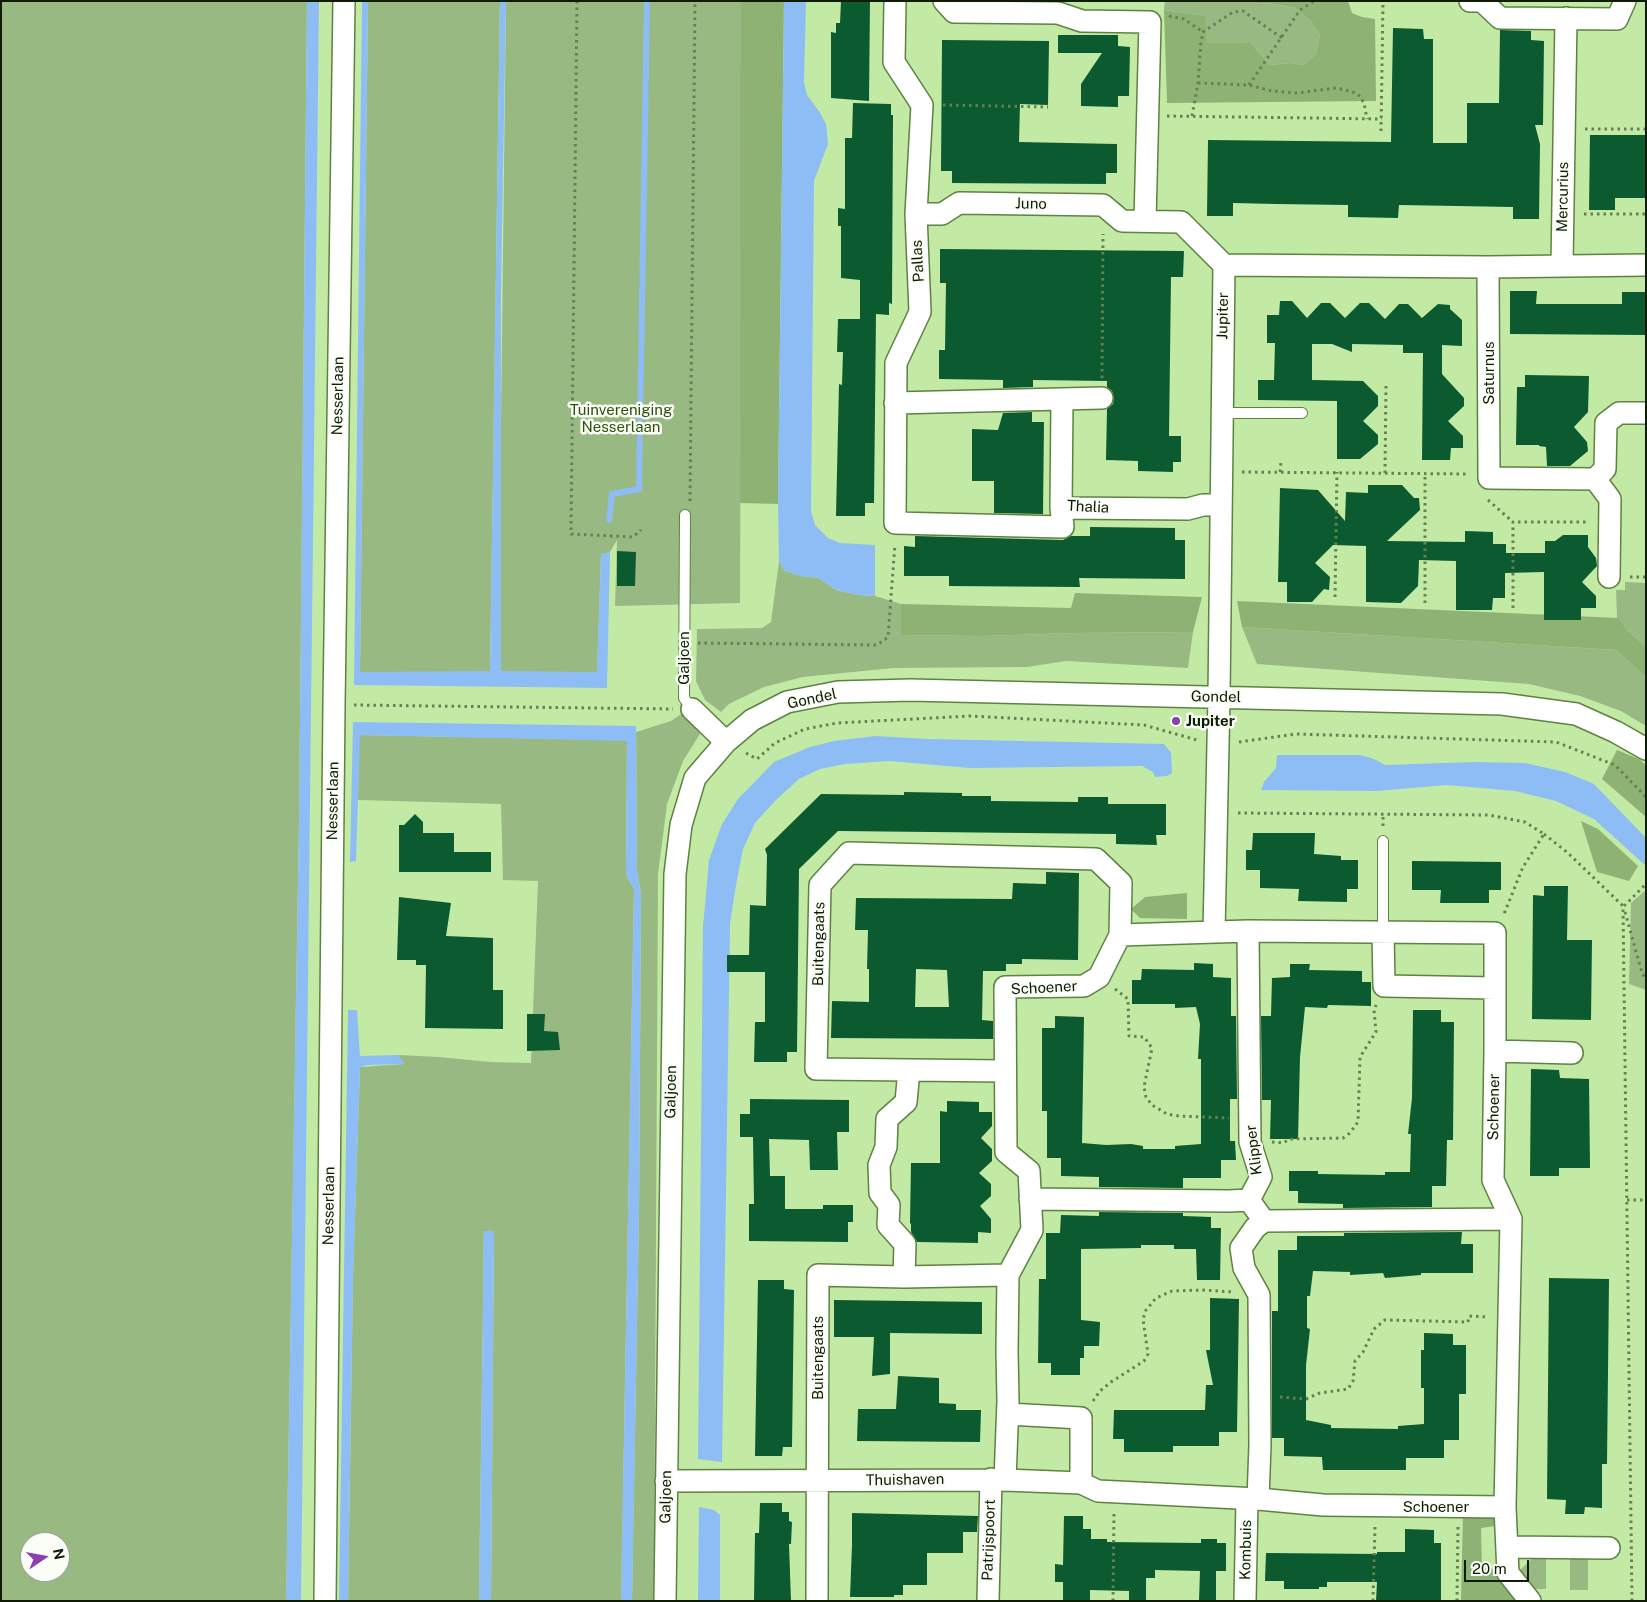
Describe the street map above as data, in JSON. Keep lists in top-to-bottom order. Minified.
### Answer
{"streets":{"street":["Mercurius","Juno","Pallas","Jupiter","Saturnus","Nesserlaan","Thalia","Galjoen","Gondel","Buitengaats","Schoener","Klipper","Thuishaven","Patrijspoort","Kombuis"]},"crossings":[["Juno","Pallas"],["Jupiter","Thalia"],["Jupiter","Gondel"],["Galjoen","Gondel"],["Galjoen","Thuishaven"],["Buitengaats","Schoener"],["Buitengaats","Thuishaven"],["Schoener","Thuishaven"],["Schoener","Patrijspoort"],["Schoener","Kombuis"],["Thuishaven","Patrijspoort"]],"parks":["Tuinvereniging Nesserlaan"],"places":["Jupiter"],"scale_bar":"20 m","north":"right"}
